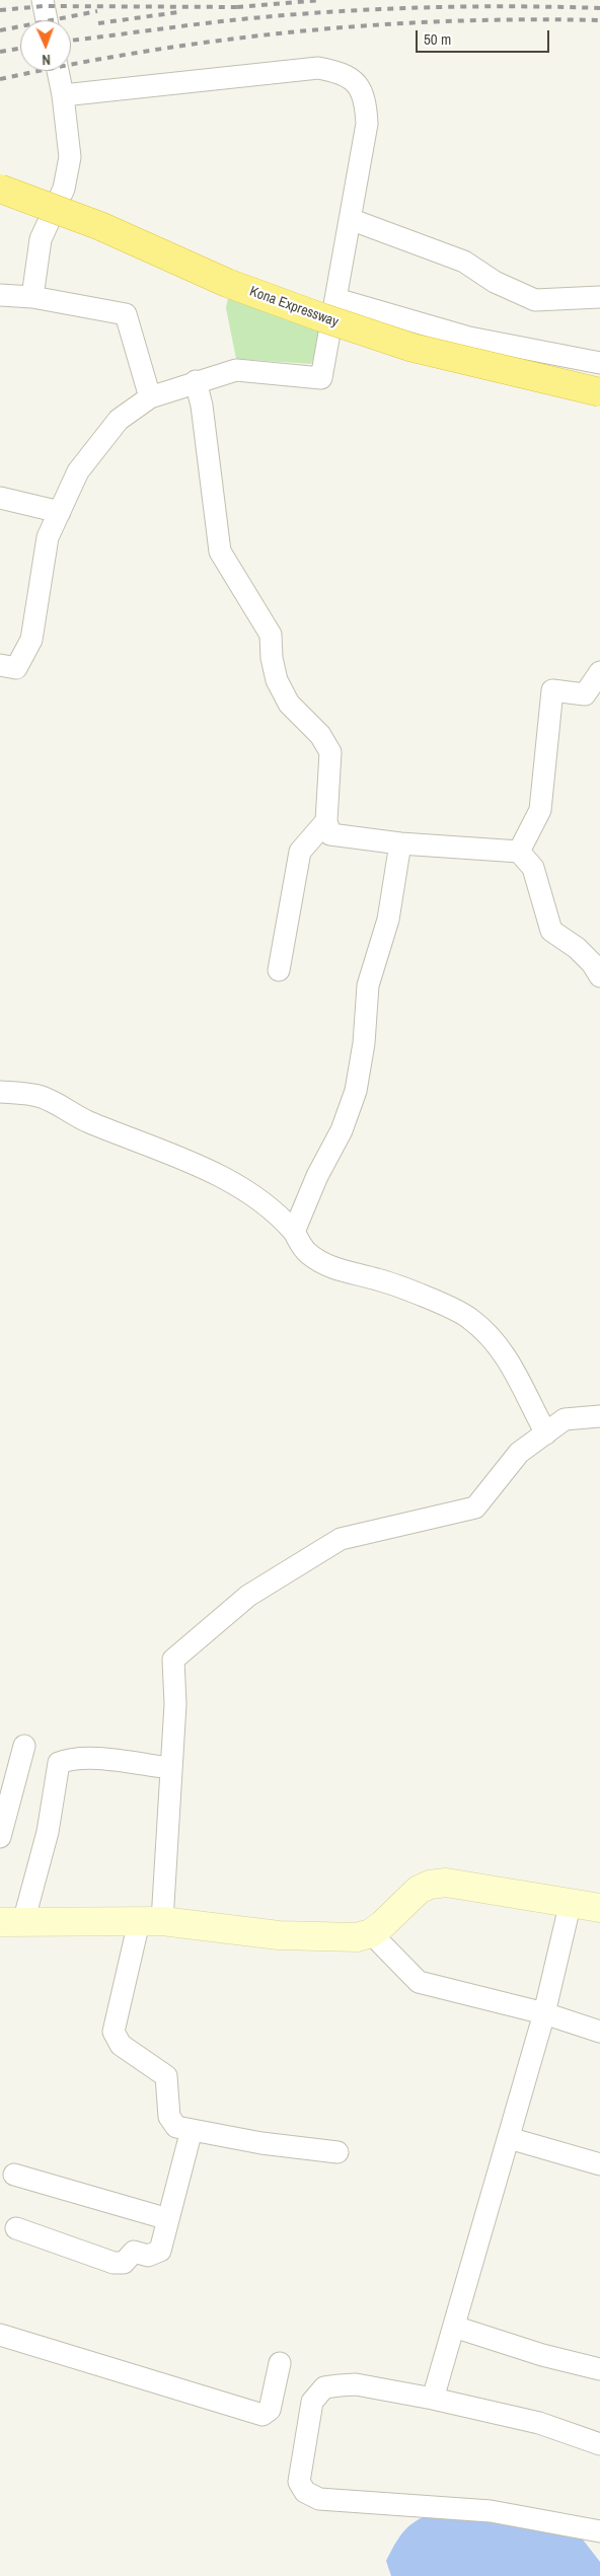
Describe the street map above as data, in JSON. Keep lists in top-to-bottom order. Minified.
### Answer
{"streets":{"highway":["Kona Expressway"]},"scale_bar":"50 m","north":"bottom"}
